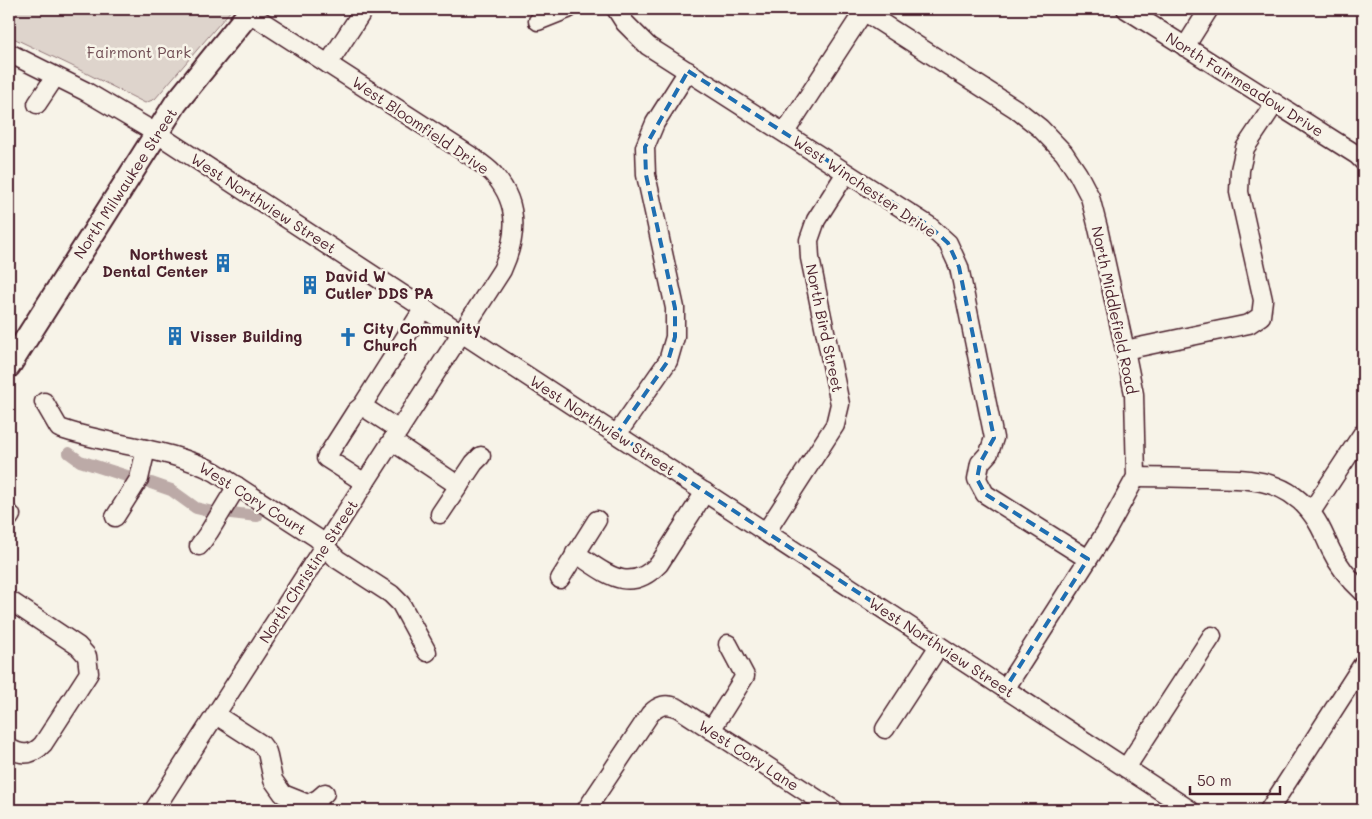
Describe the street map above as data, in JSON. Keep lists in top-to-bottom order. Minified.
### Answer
{"streets":{"main road":["North Milwaukee Street"],"street":["North Fairmeadow Drive","West Bloomfield Drive","West Winchester Drive","West Northview Street","North Middlefield Road","North Bird Street","West Cory Court","North Christine Street","West Cory Lane"]},"crossings":[["West Bloomfield Drive","North Milwaukee Street"],["West Bloomfield Drive","West Northview Street"],["West Bloomfield Drive","North Christine Street"],["North Milwaukee Street","West Northview Street"],["West Winchester Drive","North Middlefield Road"],["West Winchester Drive","North Bird Street"],["West Northview Street","North Middlefield Road"],["West Northview Street","North Bird Street"],["West Northview Street","North Christine Street"],["West Cory Court","North Christine Street"]],"parks":["Fairmont Park"],"places":{"building":["Northwest Dental Center","David W Cutler DDS PA","Visser Building"],"church":["City Community Church"]},"scale_bar":"50 m"}
